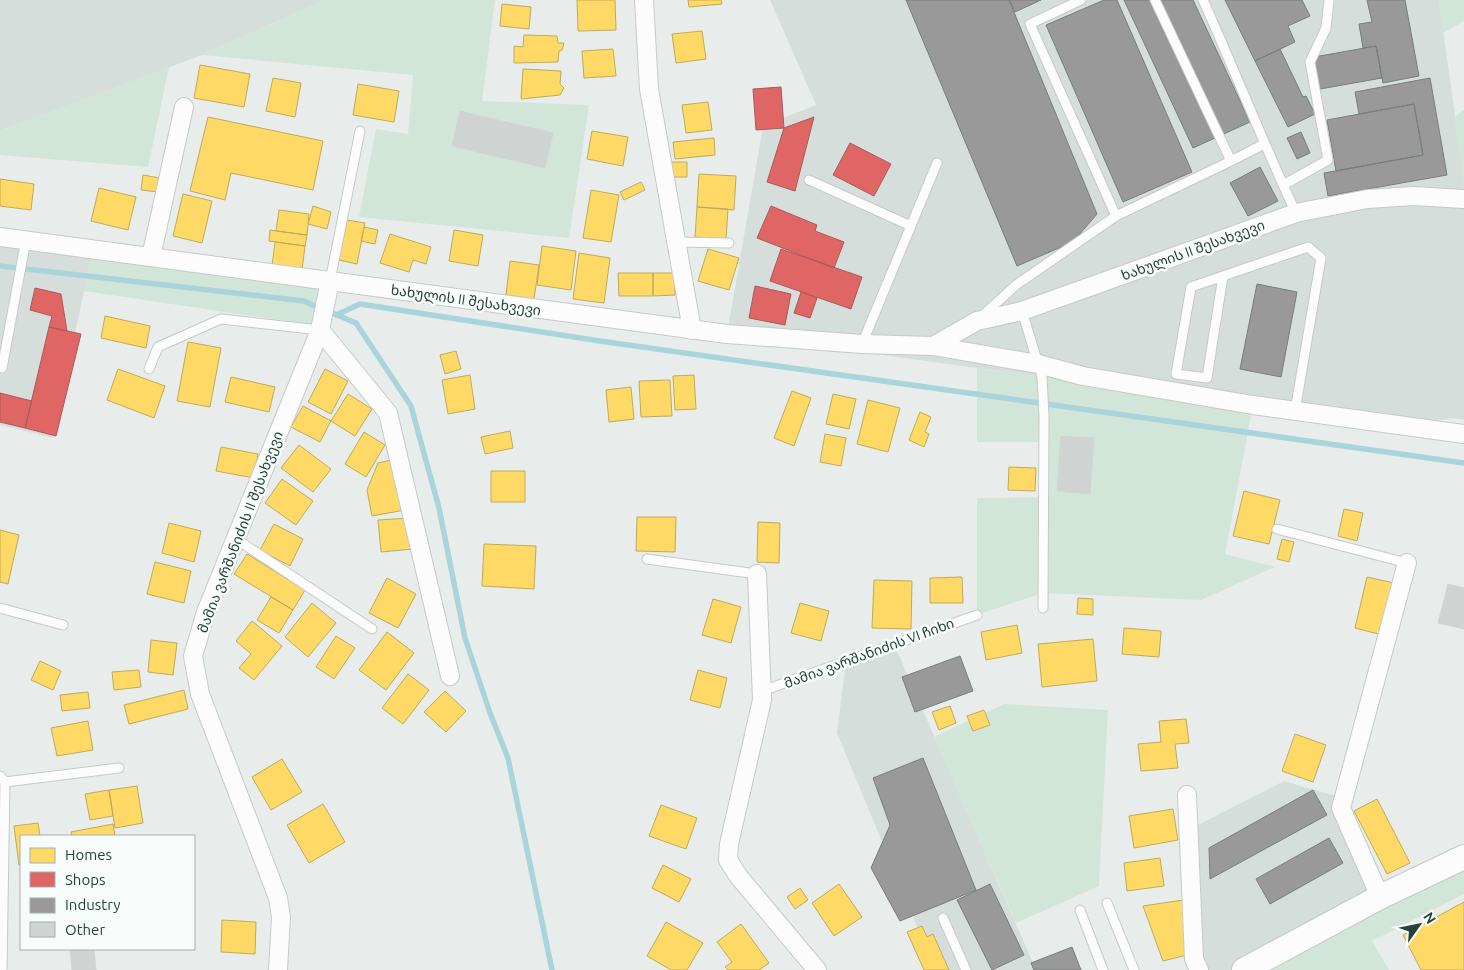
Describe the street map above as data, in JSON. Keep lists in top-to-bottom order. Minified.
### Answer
{"streets":{"street":["ხახულის II შესახვევი","მამია ვარშანიძის II შესახვევი","მამია ვარშანიძის VI ჩიხი"]},"crossings":[["ხახულის II შესახვევი","მამია ვარშანიძის II შესახვევი"]],"legend":["Homes","Shops","Industry","Other"],"north":"top right"}
